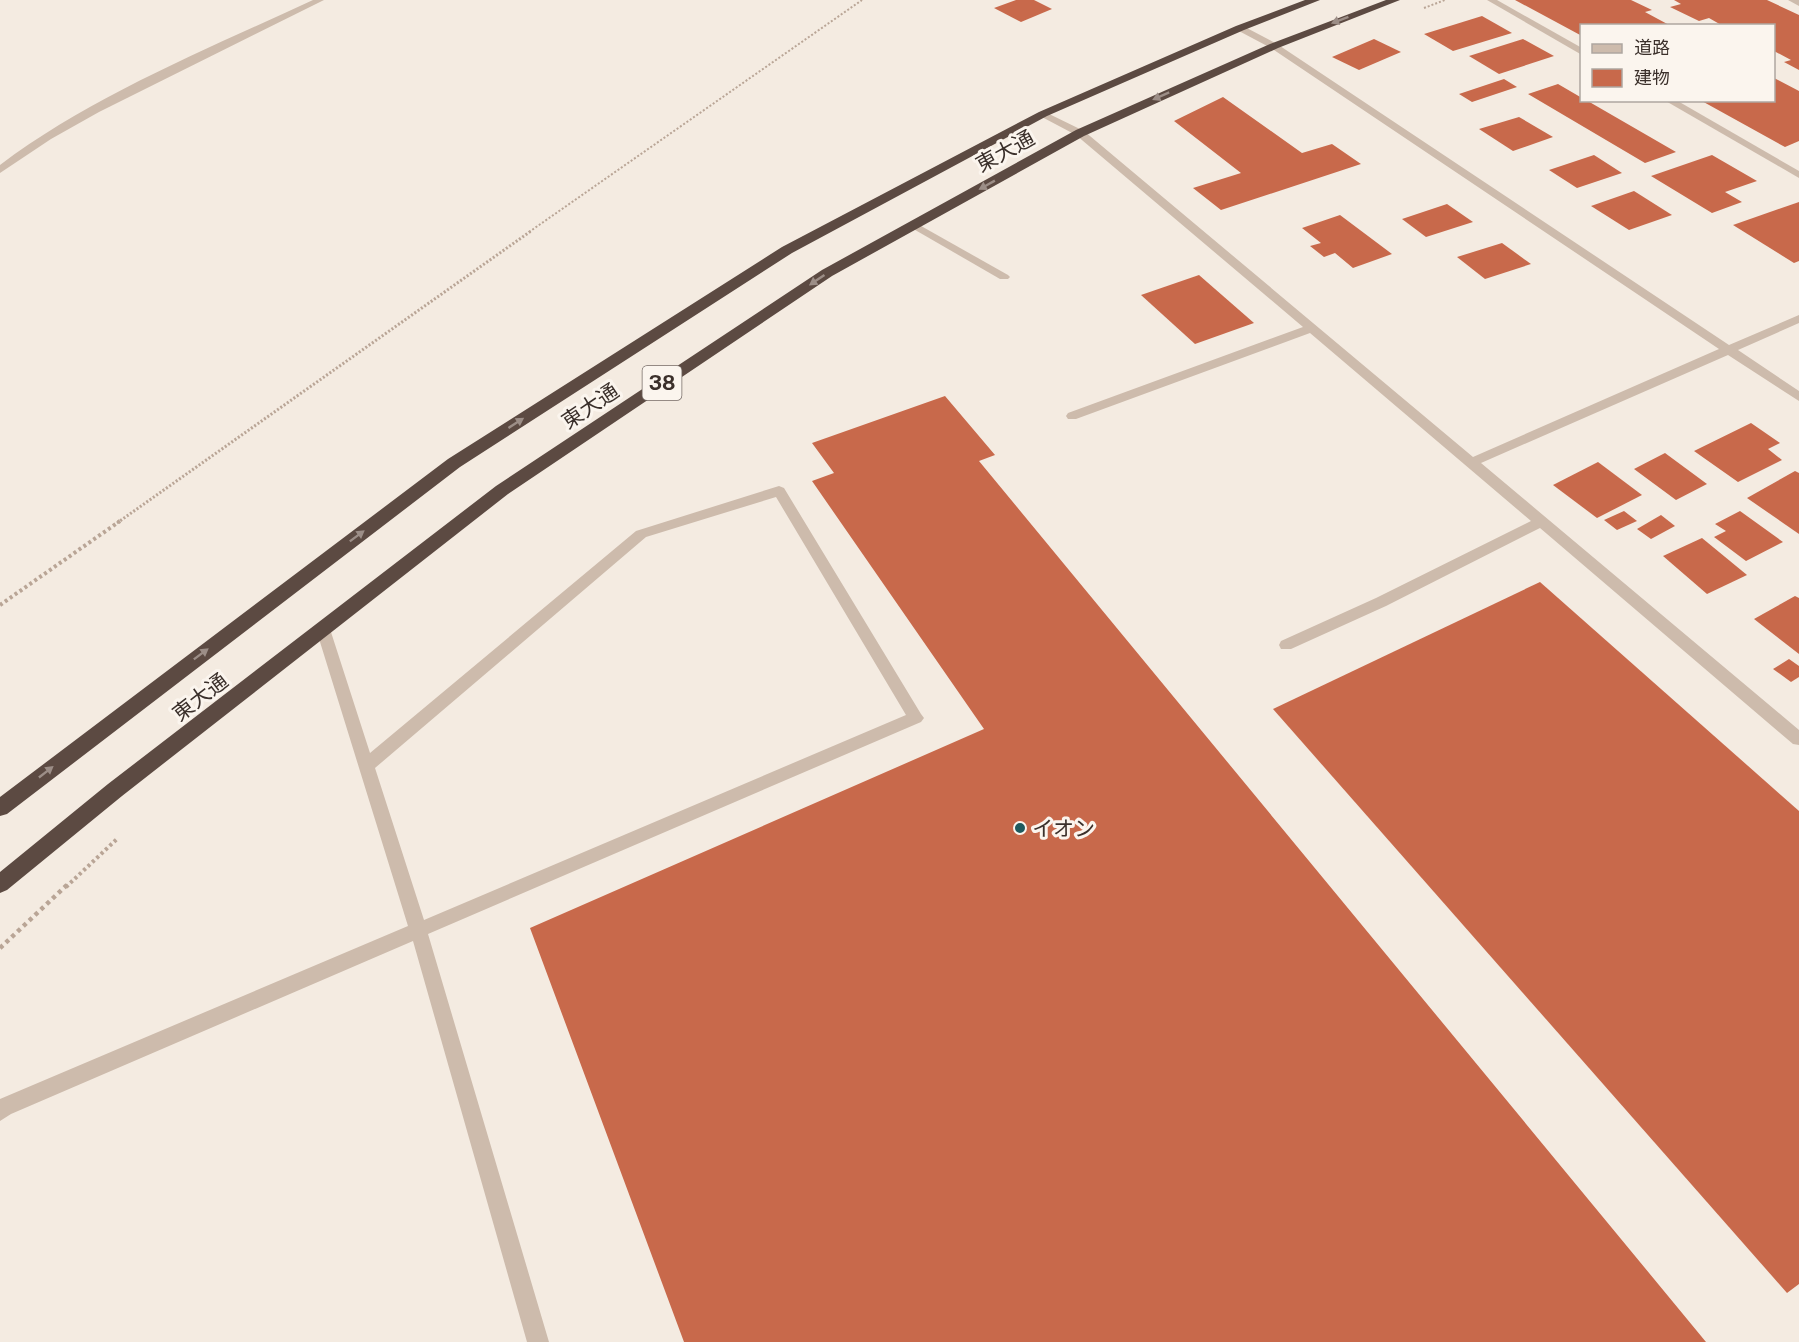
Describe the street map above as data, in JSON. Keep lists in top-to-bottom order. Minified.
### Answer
{"streets":{"highway":["東大通","38"]},"places":["イオン"],"legend":["道路","建物"]}
